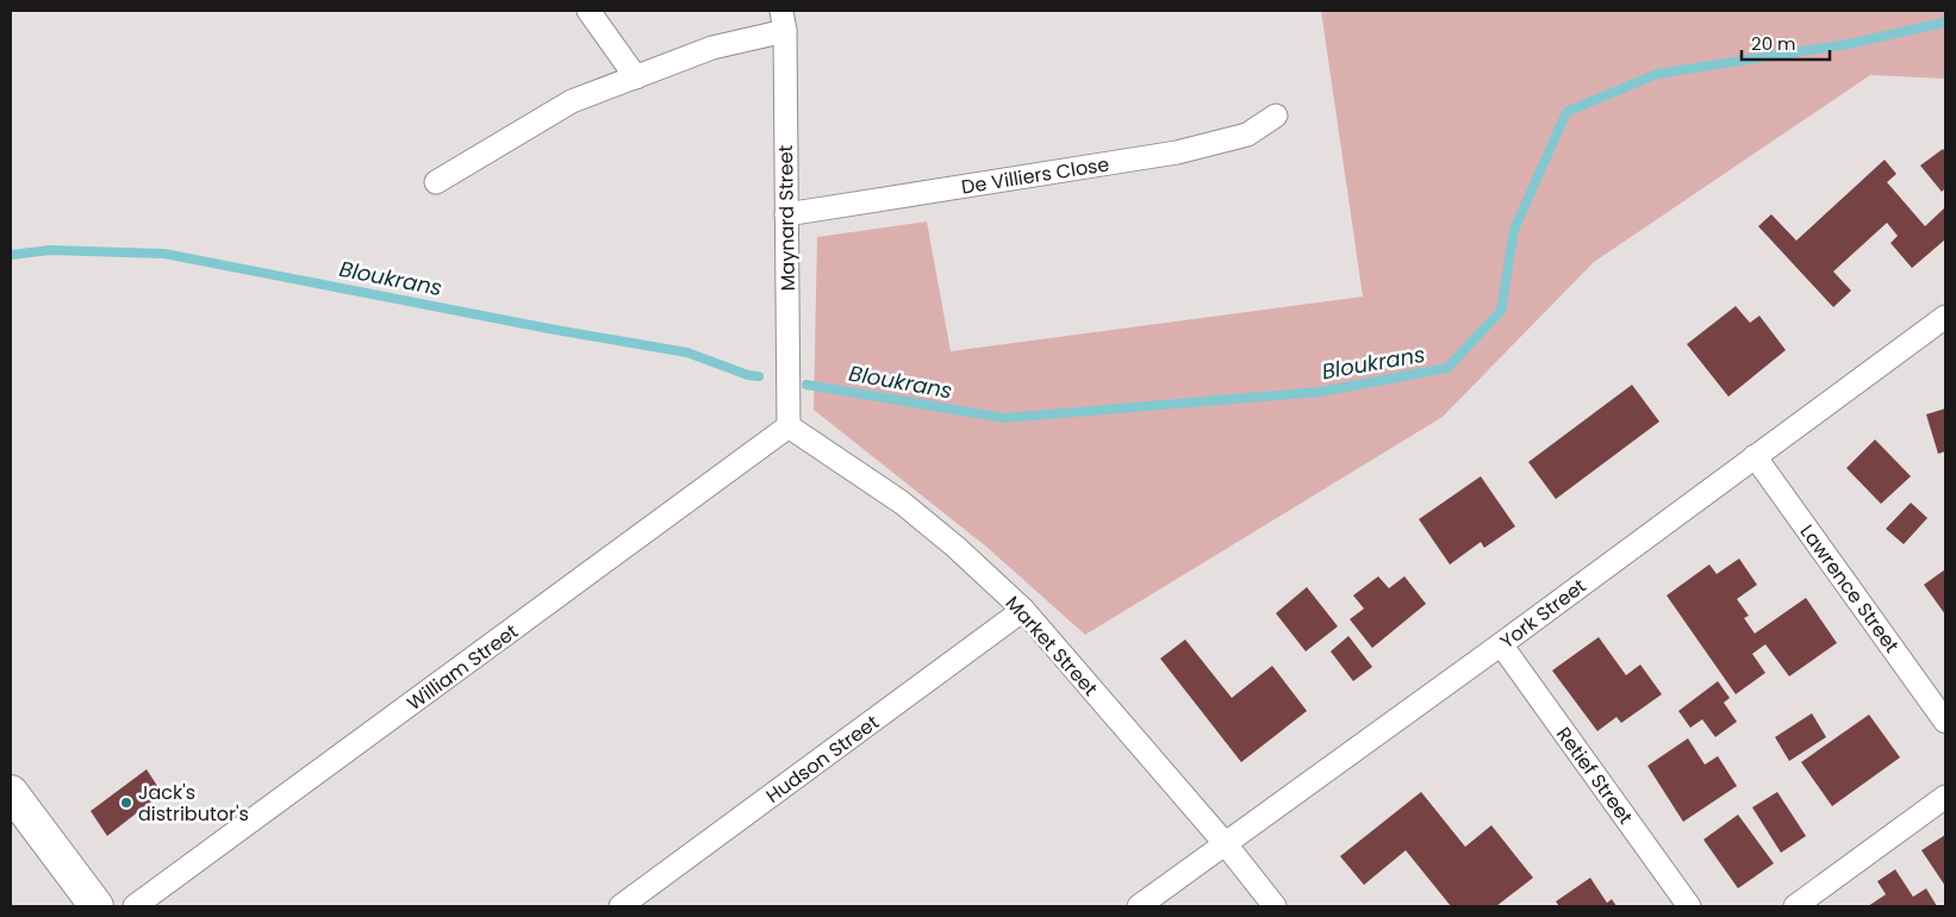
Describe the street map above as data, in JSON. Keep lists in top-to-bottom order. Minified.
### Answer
{"streets":{"street":["De Villiers Close","Maynard Street","Lawrence Street","York Street","Market Street","William Street","Hudson Street","Retief Street"]},"crossings":[["De Villiers Close","Maynard Street"],["Maynard Street","Market Street"],["Maynard Street","William Street"],["Lawrence Street","York Street"],["York Street","Market Street"],["York Street","Retief Street"],["Market Street","William Street"],["Market Street","Hudson Street"]],"water":["Bloukrans"],"places":["Jack's distributor's"],"scale_bar":"20 m"}
